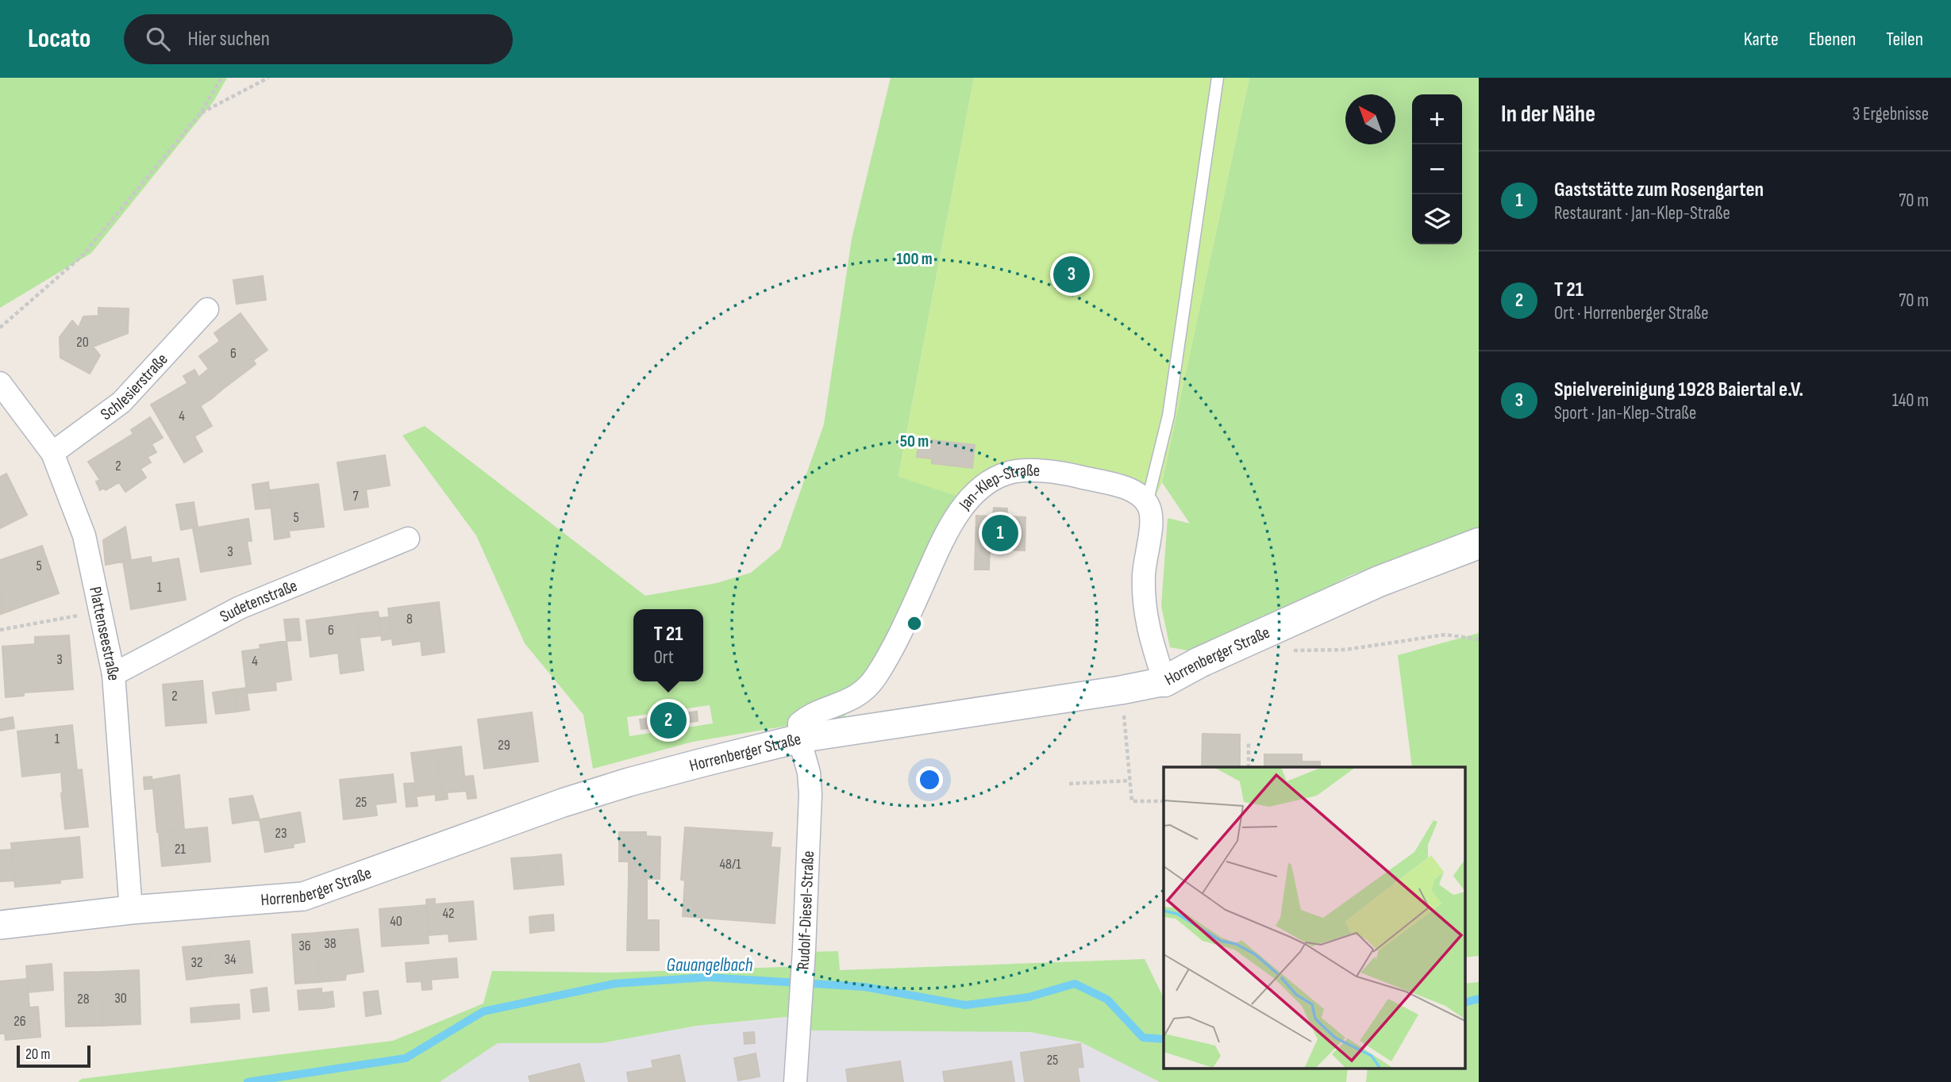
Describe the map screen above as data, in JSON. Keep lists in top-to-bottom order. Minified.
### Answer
{"streets":{"main road":["Horrenberger Straße"],"street":["Schlesierstraße","Jan-Klep-Straße","Sudetenstraße","Plattenseestraße","Rudolf-Diesel-Straße"]},"crossings":[["Schlesierstraße","Plattenseestraße"],["Jan-Klep-Straße","Horrenberger Straße"],["Jan-Klep-Straße","Rudolf-Diesel-Straße"],["Sudetenstraße","Plattenseestraße"],["Plattenseestraße","Horrenberger Straße"],["Horrenberger Straße","Rudolf-Diesel-Straße"]],"water":["Gauangelbach"],"house_numbers":["20","6","4","2","7","5","3","5","1","8","6","3","4","2","1","29","25","23","21","48/1","42","40","38","36","34","32","30","28","26","25"],"scale_bar":"20 m","north":"top left","page":{"header":"Locato","search":"Hier suchen","nav":["Karte","Ebenen","Teilen"],"heading":["In der Nähe","3 Ergebnisse"],"map_buttons":["+","−"],"list":[{"mark":"1","name":"Gaststätte zum Rosengarten","note":"Restaurant · Jan-Klep-Straße","value":"70 m"},{"mark":"2","name":"T 21","note":"Ort · Horrenberger Straße","value":"70 m"},{"mark":"3","name":"Spielvereinigung 1928 Baiertal e.V.","note":"Sport · Jan-Klep-Straße","value":"140 m"}],"pins":["3","1","2"],"popup":["T 21","Ort"],"scale":"20 m"},"rings":["100 m","50 m"]}
